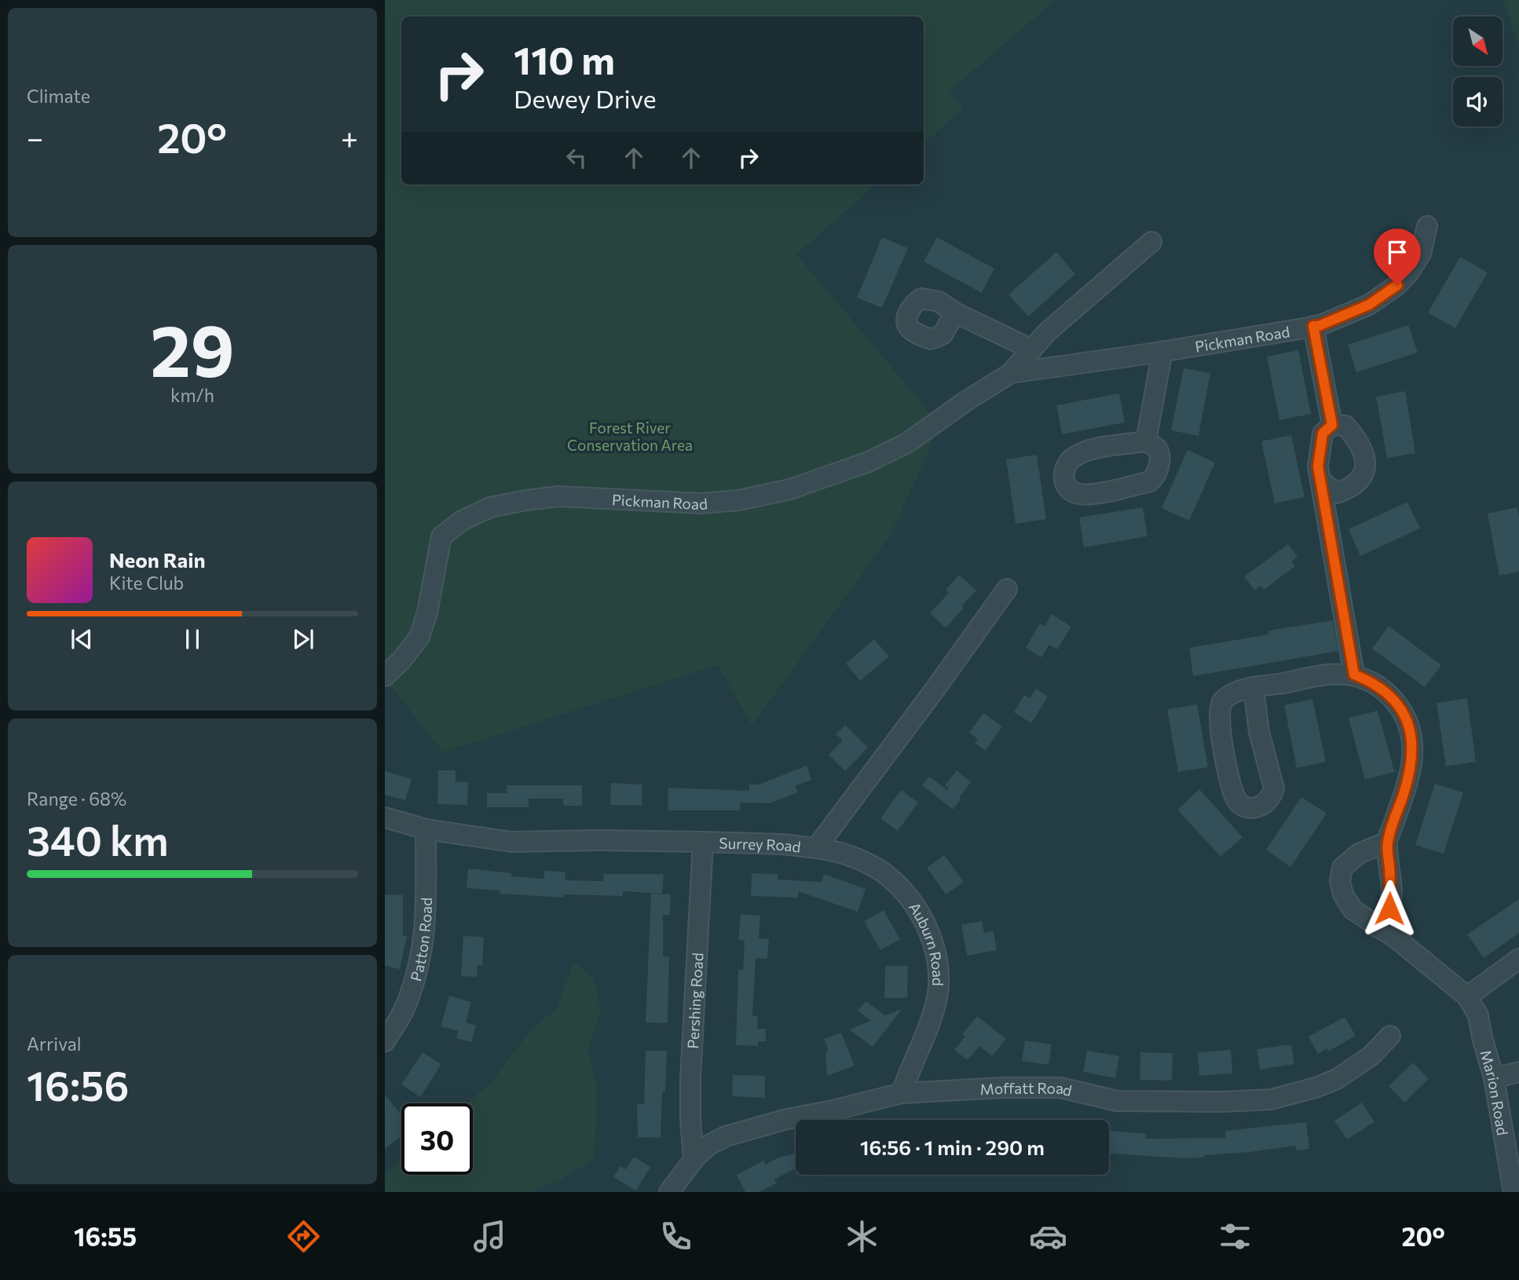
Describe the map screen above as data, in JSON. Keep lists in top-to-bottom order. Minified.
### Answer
{"streets":{"street":["Pickman Road","Surrey Road","Patton Road","Auburn Road","Pershing Road","Moffatt Road","Marion Road"]},"crossings":[["Surrey Road","Patton Road"],["Surrey Road","Auburn Road"],["Surrey Road","Pershing Road"],["Auburn Road","Moffatt Road"],["Pershing Road","Moffatt Road"]],"parks":["Forest River Conservation Area"],"north":"bottom right","page":{"tile":["Climate",["29","km/h"],["Range · 68%","340 km"],["Arrival","16:56"]],"turn":["110 m","Dewey Drive"],"heat":["−","20°","+"],"song":["Neon Rain","Kite Club"],"limit":"30","trip":"16:56 · 1 min · 290 m","tabs":["16:55","20°"]}}
